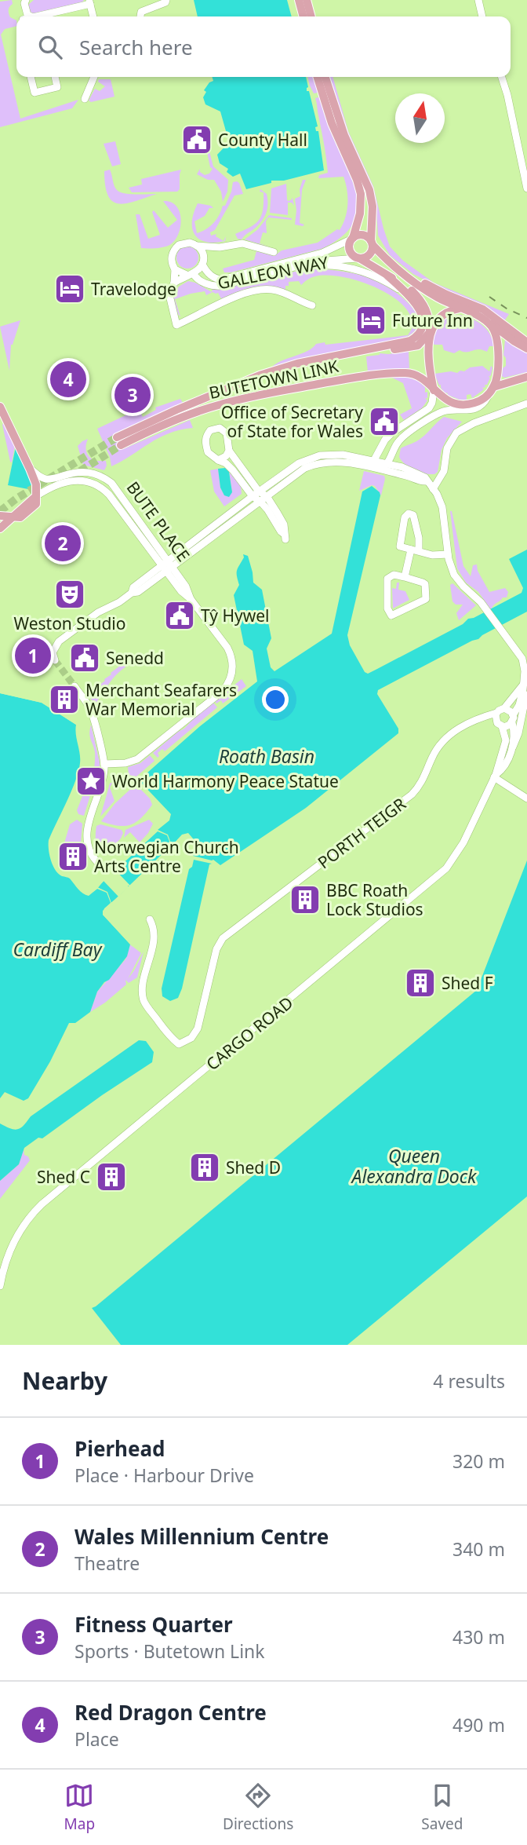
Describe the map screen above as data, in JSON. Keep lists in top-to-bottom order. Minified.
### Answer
{"streets":{"main road":["BUTETOWN LINK"],"street":["GALLEON WAY","BUTE PLACE","PORTH TEIGR","CARGO ROAD"]},"water":["Roath Basin","Cardiff Bay","Queen Alexandra Dock"],"places":{"public building":["County Hall","Office of Secretary of State for Wales","Tŷ Hywel","Senedd"],"hotel":["Travelodge","Future Inn"],"theatre":["Weston Studio"],"building":["Merchant Seafarers War Memorial","Norwegian Church Arts Centre","BBC Roath Lock Studios","Shed F","Shed D","Shed C"],"place":["World Harmony Peace Statue"]},"north":"top","page":{"search":"Search here","pins":["4","3","2","1"],"heading":["Nearby","4 results"],"list":[{"mark":"1","name":"Pierhead","note":"Place · Harbour Drive","value":"320 m"},{"mark":"2","name":"Wales Millennium Centre","note":"Theatre","value":"340 m"},{"mark":"3","name":"Fitness Quarter","note":"Sports · Butetown Link","value":"430 m"},{"mark":"4","name":"Red Dragon Centre","note":"Place","value":"490 m"}],"nav":["Map","Directions","Saved"]}}
